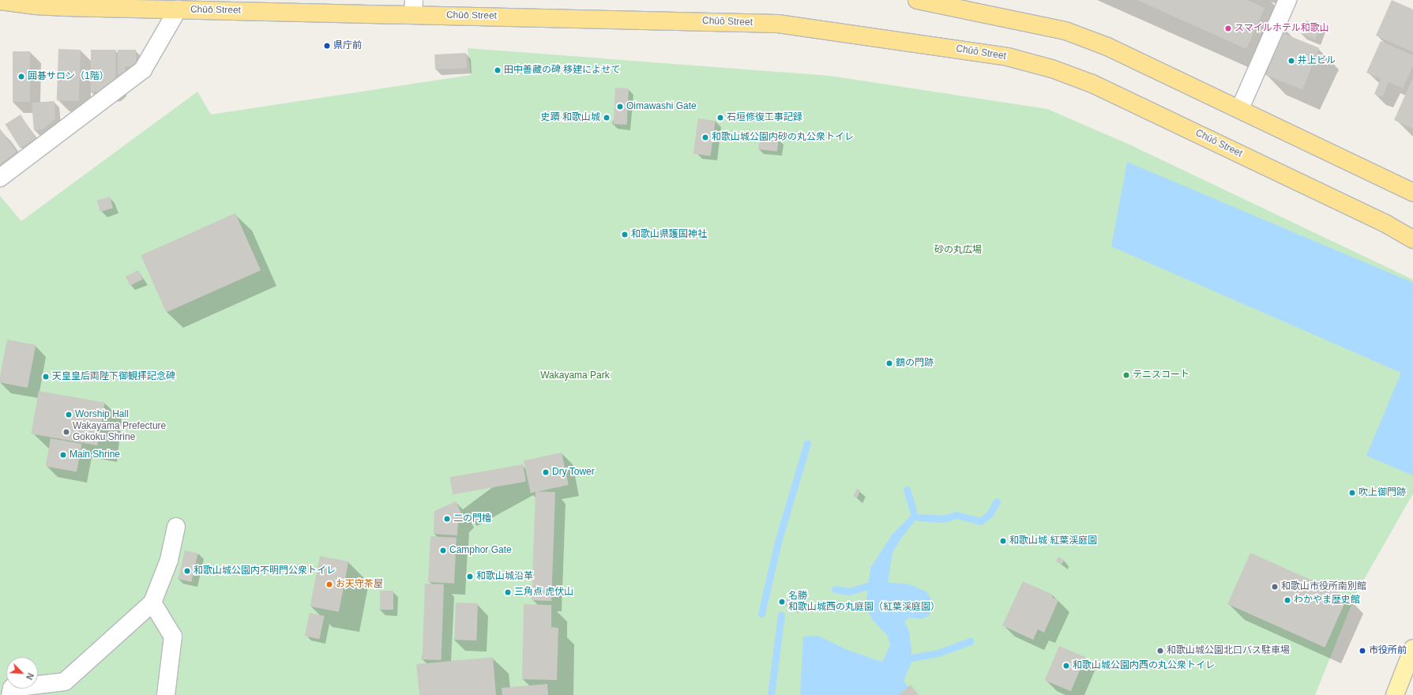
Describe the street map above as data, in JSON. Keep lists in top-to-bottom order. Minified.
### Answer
{"streets":{"highway":["Chūō Street"]},"parks":["砂の丸広場","Wakayama Park"],"places":["スマイルホテル和歌山","県庁前","井上ビル","田中善藏の碑 移建によせて","囲碁サロン（1階）","Oimawashi Gate","史蹟 和歌山城","石垣修復工事記録","和歌山城公園内砂の丸公衆トイレ","和歌山県護国神社","鶴の門跡","テニスコート","天皇皇后両陛下御観拝記念碑","Worship Hall","Wakayama Prefecture Gokoku Shrine","Main Shrine","Dry Tower","吹上御門跡","二の門櫓","和歌山城 紅葉渓庭園","Camphor Gate","和歌山城公園内不明門公衆トイレ","和歌山城沿革","お天守茶屋","和歌山市役所南別館","三角点 虎伏山","わかやま歴史館","名勝 和歌山城西の丸庭園（紅葉渓庭園）","和歌山城公園北口バス駐車場","市役所前","和歌山城公園内西の丸公衆トイレ"],"north":"bottom right"}
